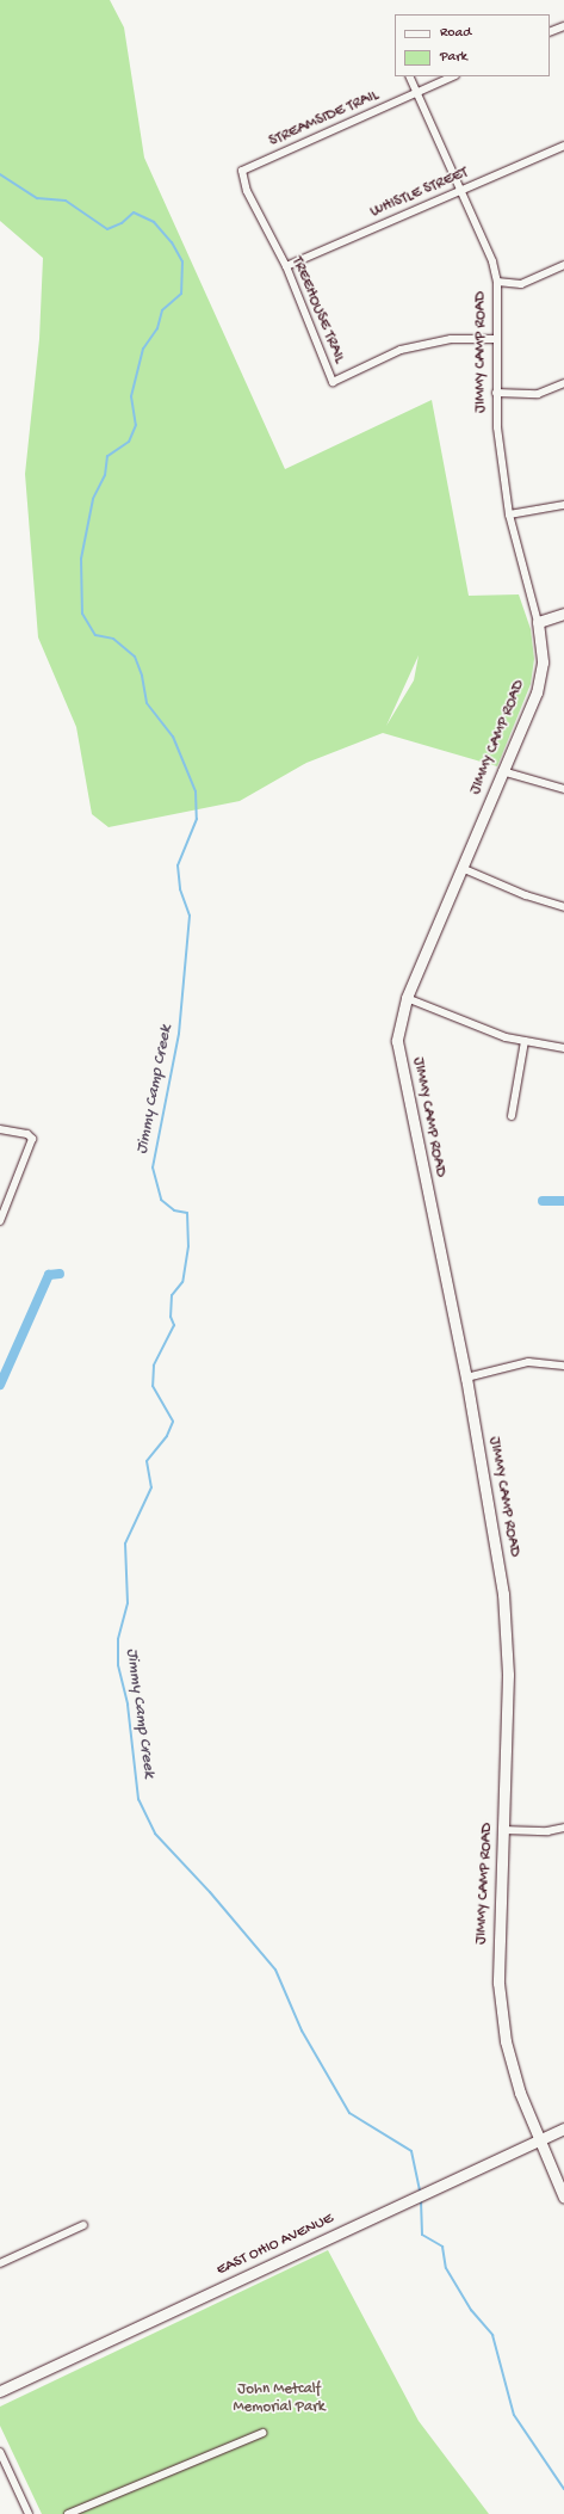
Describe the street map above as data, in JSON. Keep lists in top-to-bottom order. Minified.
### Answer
{"streets":{"street":["STREAMSIDE TRAIL","WHISTLE STREET","TREEHOUSE TRAIL","JIMMY CAMP ROAD","EAST OHIO AVENUE"]},"crossings":[["STREAMSIDE TRAIL","TREEHOUSE TRAIL"],["STREAMSIDE TRAIL","JIMMY CAMP ROAD"],["WHISTLE STREET","TREEHOUSE TRAIL"],["WHISTLE STREET","JIMMY CAMP ROAD"],["TREEHOUSE TRAIL","JIMMY CAMP ROAD"],["JIMMY CAMP ROAD","EAST OHIO AVENUE"]],"water":["Jimmy Camp Creek"],"parks":["John Metcalf Memorial Park"],"legend":["Road","Park"]}
